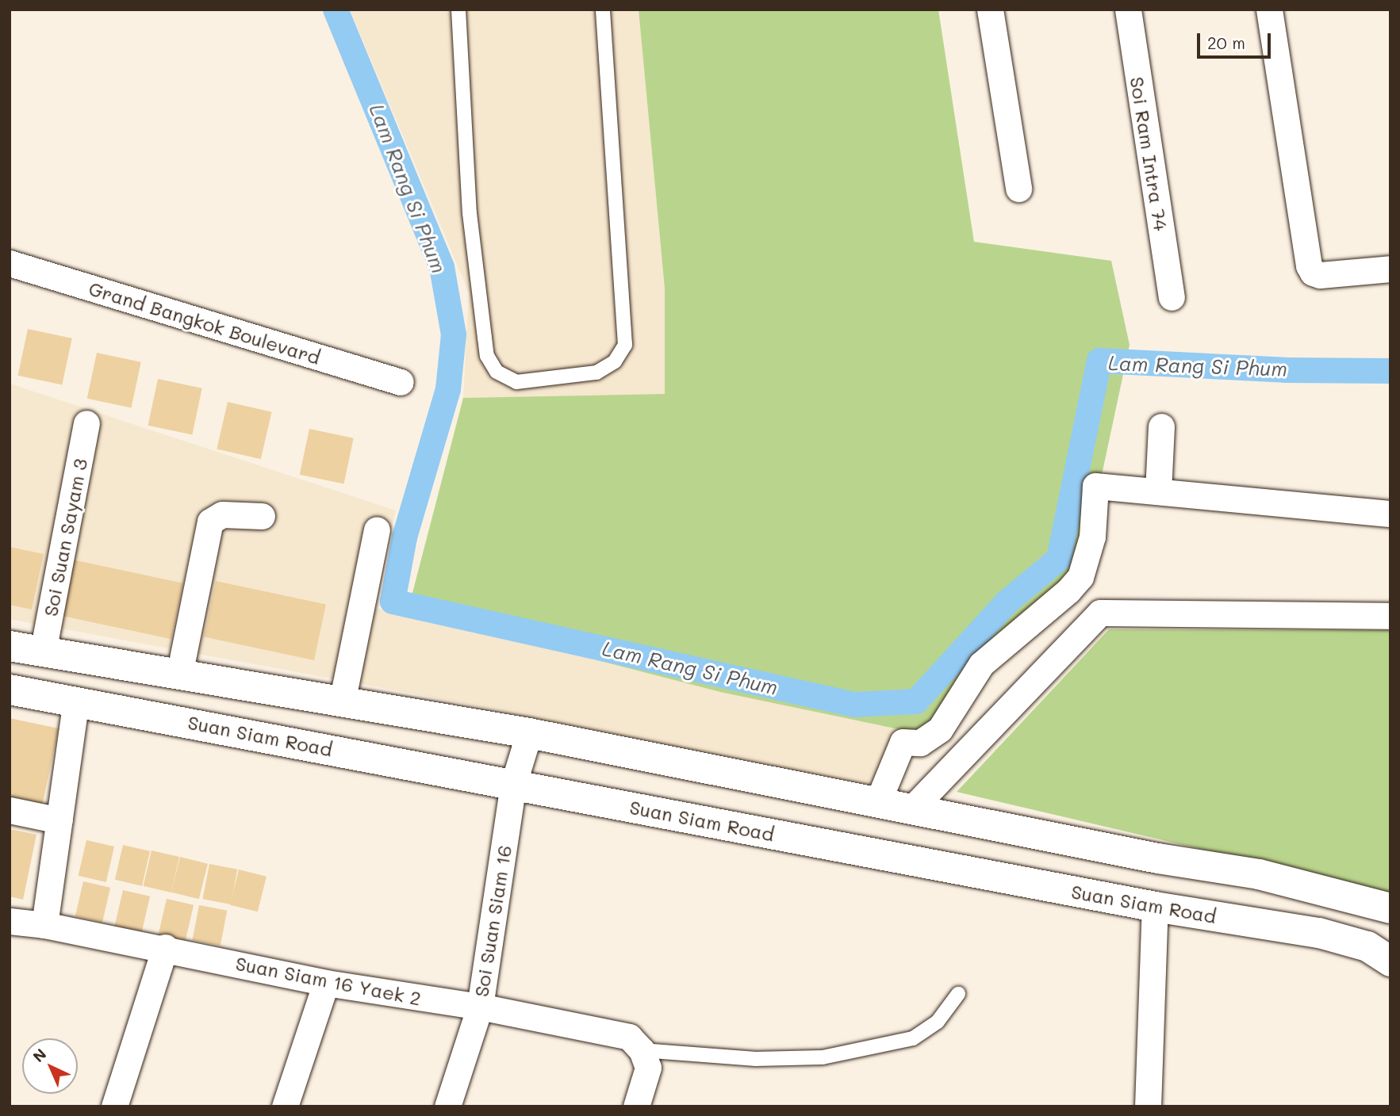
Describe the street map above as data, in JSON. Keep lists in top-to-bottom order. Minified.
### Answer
{"streets":{"street":["Soi Ram Intra 74","Grand Bangkok Boulevard","Soi Suan Sayam 3","Suan Siam Road","Soi Suan Siam 16","Suan Siam 16 Yaek 2"]},"crossings":[["Suan Siam Road","Soi Suan Siam 16"],["Soi Suan Siam 16","Suan Siam 16 Yaek 2"]],"water":["Lam Rang Si Phum"],"scale_bar":"20 m","north":"top left"}
